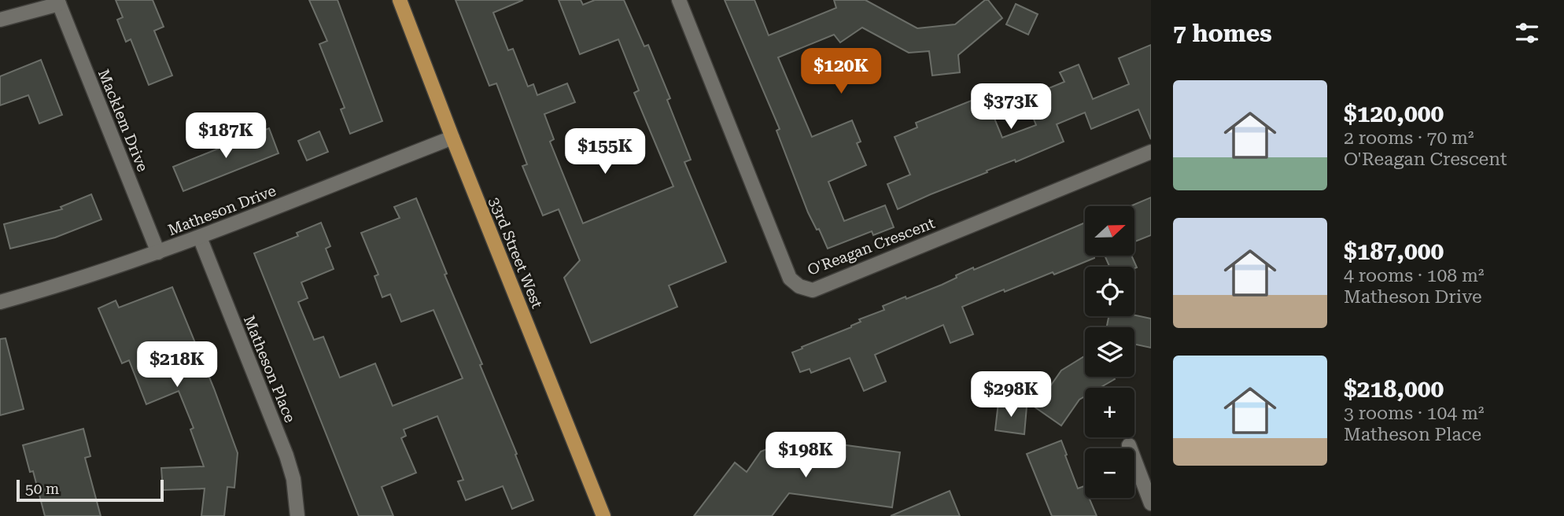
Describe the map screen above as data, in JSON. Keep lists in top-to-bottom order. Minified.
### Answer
{"streets":{"main road":["33rd Street West"],"street":["Macklem Drive","Matheson Drive","O'Reagan Crescent","Matheson Place"]},"crossings":[["Macklem Drive","Matheson Drive"],["Matheson Drive","33rd Street West"],["Matheson Drive","Matheson Place"]],"scale_bar":"50 m","north":"right","page":{"heading":"7 homes","price":["$120K","$373K","$187K","$155K","$218K","$298K","$198K"],"list":[{"name":"$120,000","note":"2 rooms · 70 m² · O'Reagan Crescent"},{"name":"$187,000","note":"4 rooms · 108 m² · Matheson Drive"},{"name":"$218,000","note":"3 rooms · 104 m² · Matheson Place"}],"map_buttons":["+","−"],"scale":"50 m"}}
